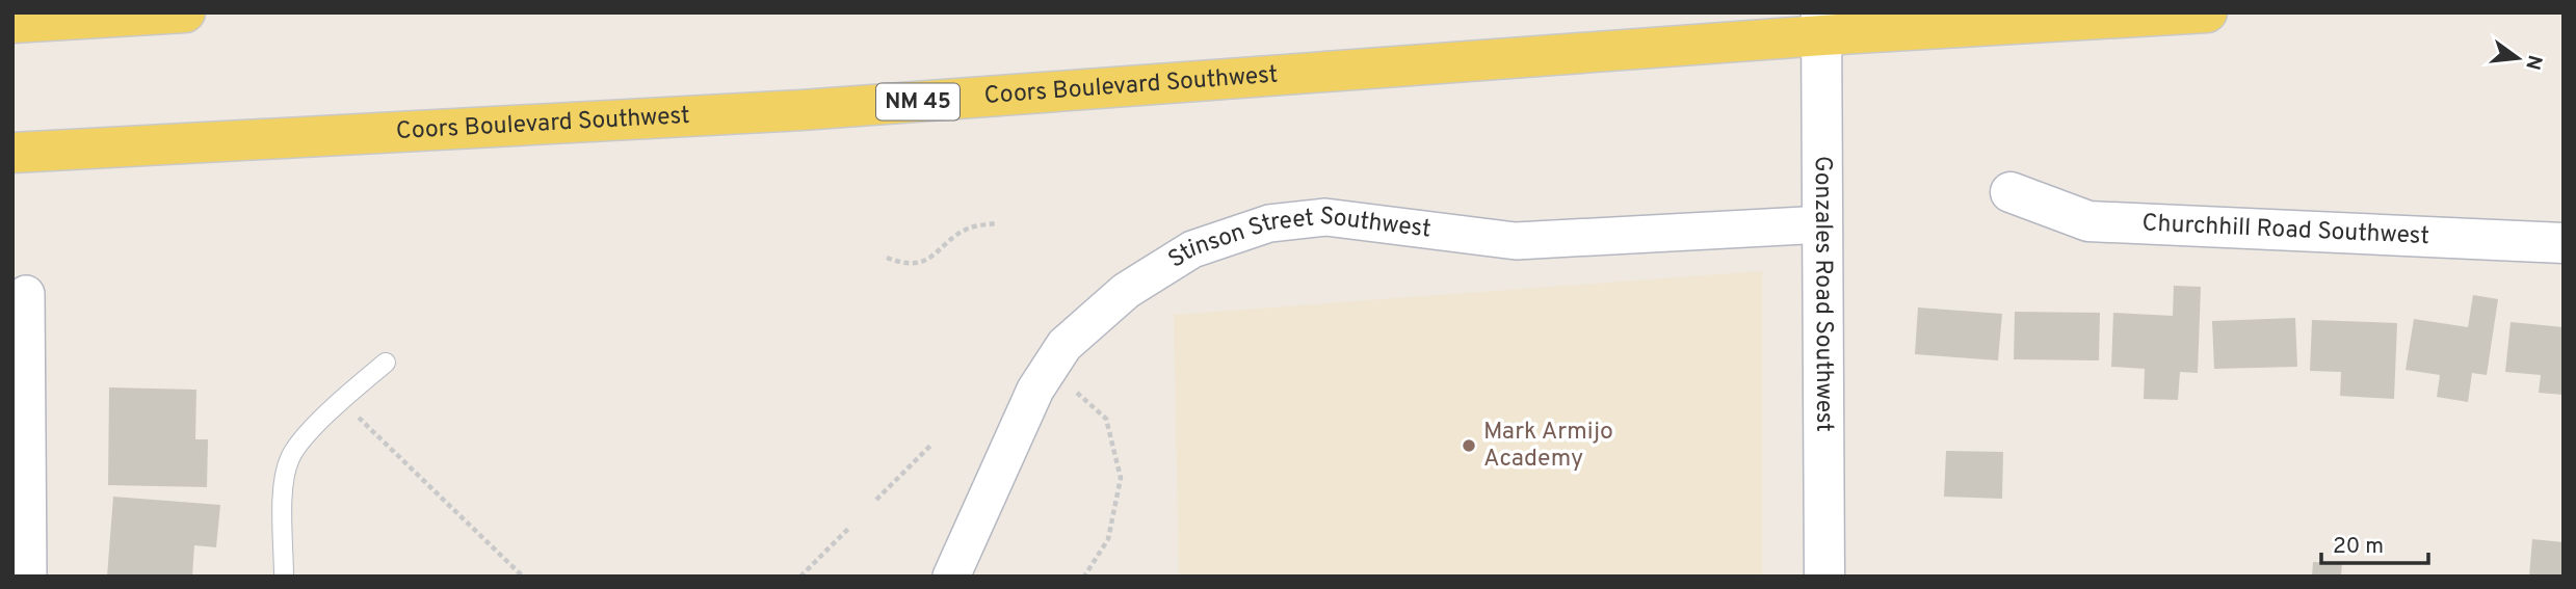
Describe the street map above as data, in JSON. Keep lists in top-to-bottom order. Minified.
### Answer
{"streets":{"main road":["Coors Boulevard Southwest","NM 45"],"street":["Churchhill Road Southwest","Stinson Street Southwest","Gonzales Road Southwest"]},"crossings":[["Coors Boulevard Southwest","Gonzales Road Southwest"],["Stinson Street Southwest","Gonzales Road Southwest"]],"places":["Mark Armijo Academy"],"scale_bar":"20 m","north":"right"}
